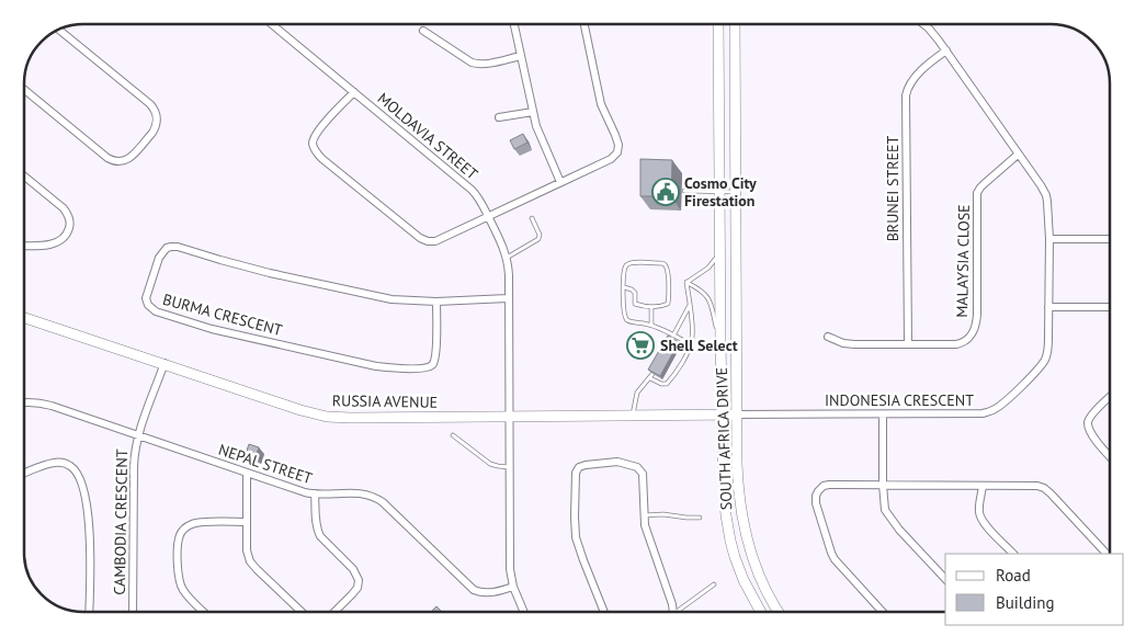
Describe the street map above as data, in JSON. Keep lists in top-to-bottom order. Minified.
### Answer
{"streets":{"street":["MOLDAVIA STREET","BRUNEI STREET","MALAYSIA CLOSE","BURMA CRESCENT","INDONESIA CRESCENT","RUSSIA AVENUE","SOUTH AFRICA DRIVE","NEPAL STREET","CAMBODIA CRESCENT"]},"crossings":[["MOLDAVIA STREET","BURMA CRESCENT"],["MOLDAVIA STREET","RUSSIA AVENUE"],["BRUNEI STREET","MALAYSIA CLOSE"],["BRUNEI STREET","INDONESIA CRESCENT"],["MALAYSIA CLOSE","INDONESIA CRESCENT"],["INDONESIA CRESCENT","RUSSIA AVENUE"],["INDONESIA CRESCENT","SOUTH AFRICA DRIVE"],["RUSSIA AVENUE","SOUTH AFRICA DRIVE"],["RUSSIA AVENUE","CAMBODIA CRESCENT"],["NEPAL STREET","CAMBODIA CRESCENT"]],"places":{"public building":["Cosmo City Firestation"],"supermarket":["Shell Select"]},"legend":["Road","Building"]}
